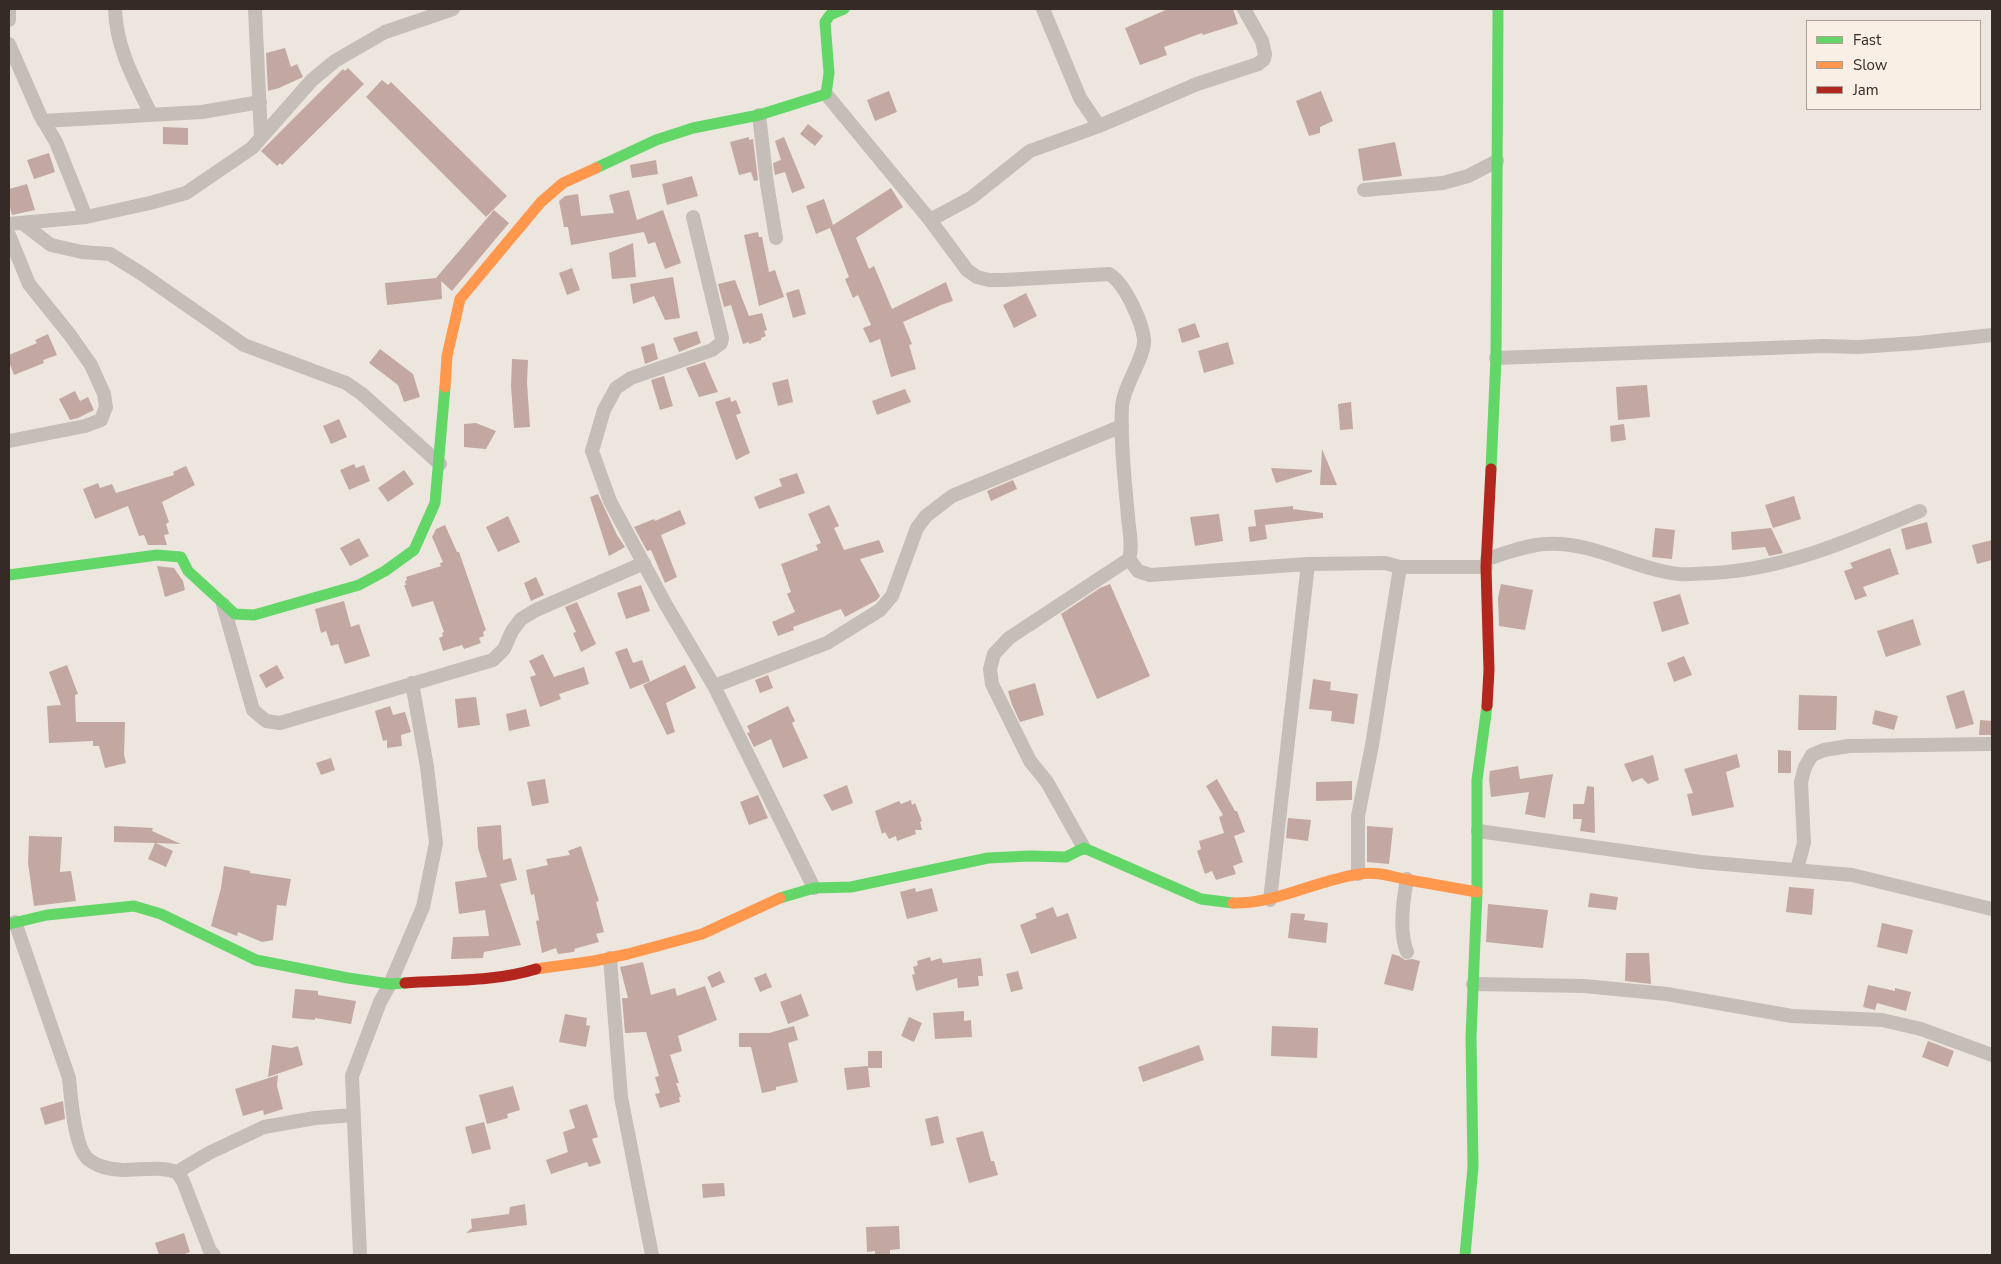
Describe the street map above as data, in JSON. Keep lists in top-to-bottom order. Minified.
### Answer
{"legend":["Fast","Slow","Jam"]}
